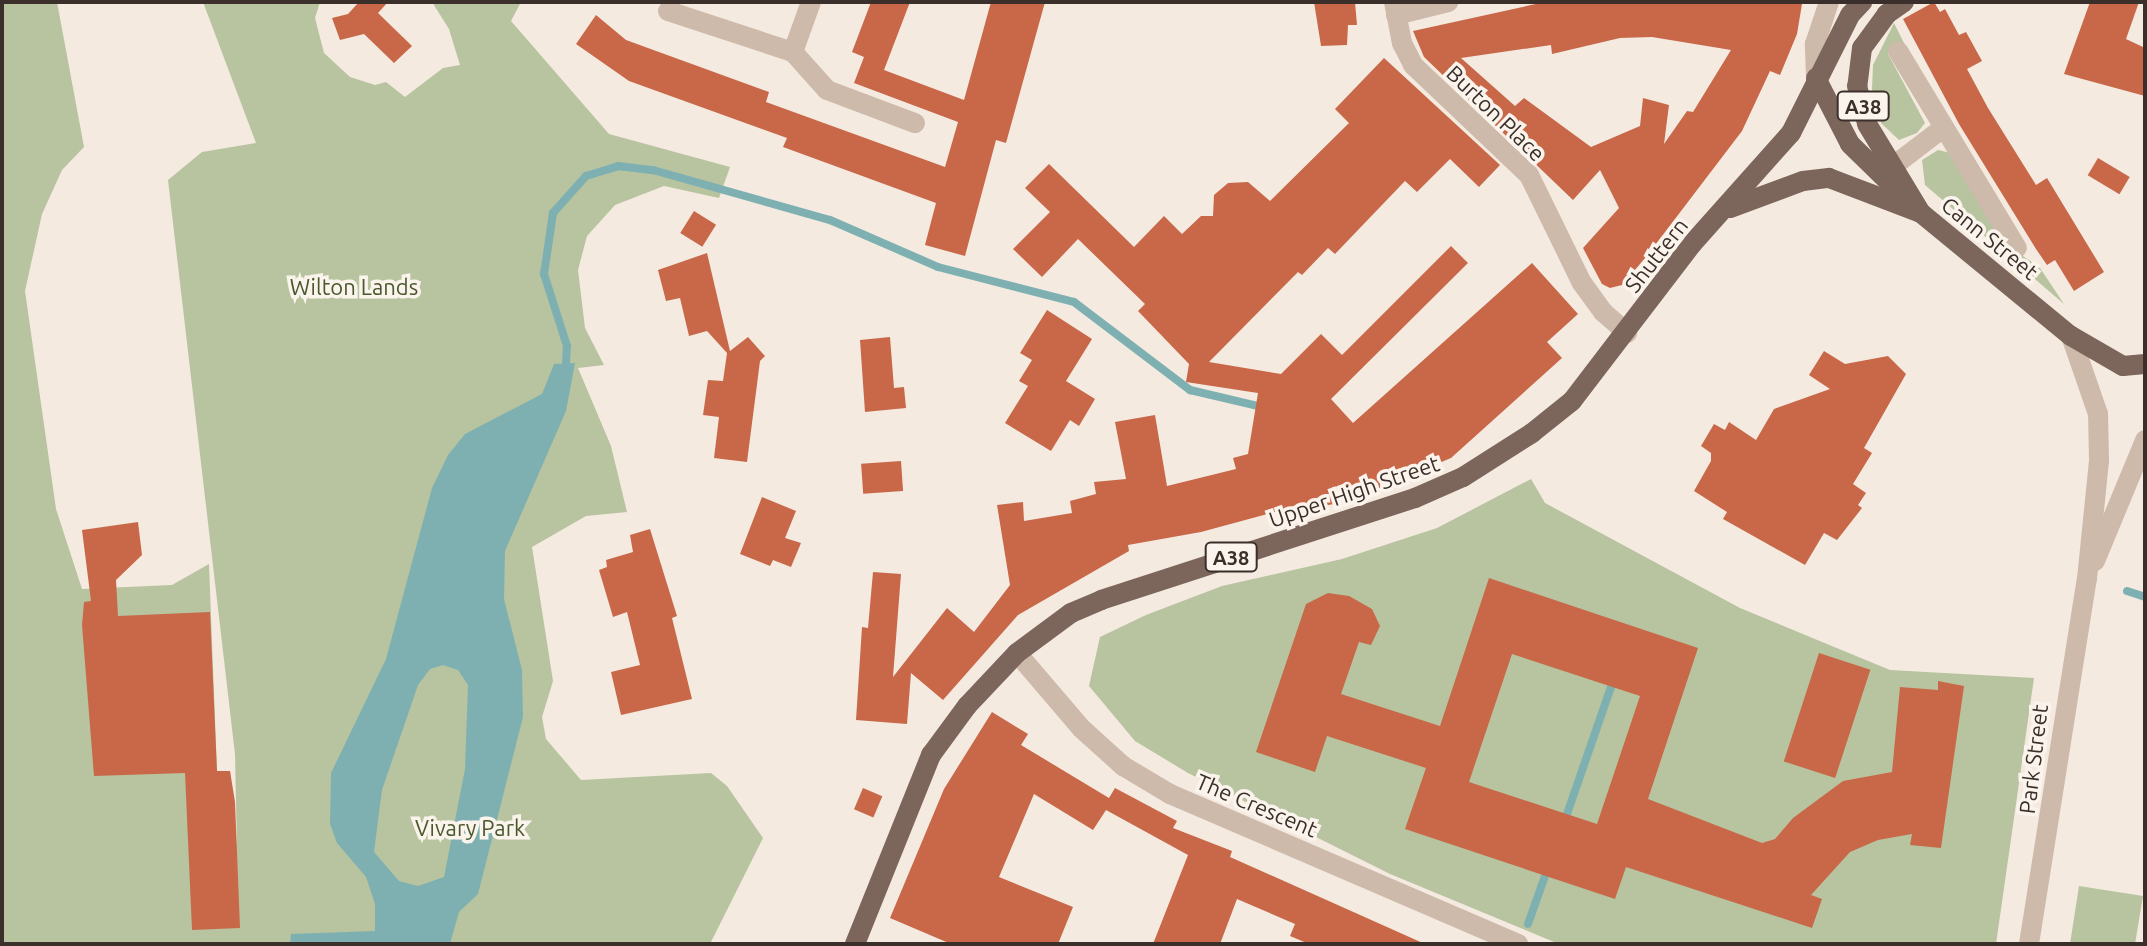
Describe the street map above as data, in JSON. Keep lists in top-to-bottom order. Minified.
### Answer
{"streets":{"main road":["A38","Cann Street","Shuttern","Upper High Street"],"street":["Burton Place","Park Street","The Crescent"]},"crossings":[["A38","Cann Street"],["A38","Shuttern"],["A38","Park Street"],["Burton Place","Shuttern"],["Burton Place","Upper High Street"],["Cann Street","Park Street"],["Shuttern","Upper High Street"],["Upper High Street","The Crescent"]],"parks":["Wilton Lands","Vivary Park"]}
